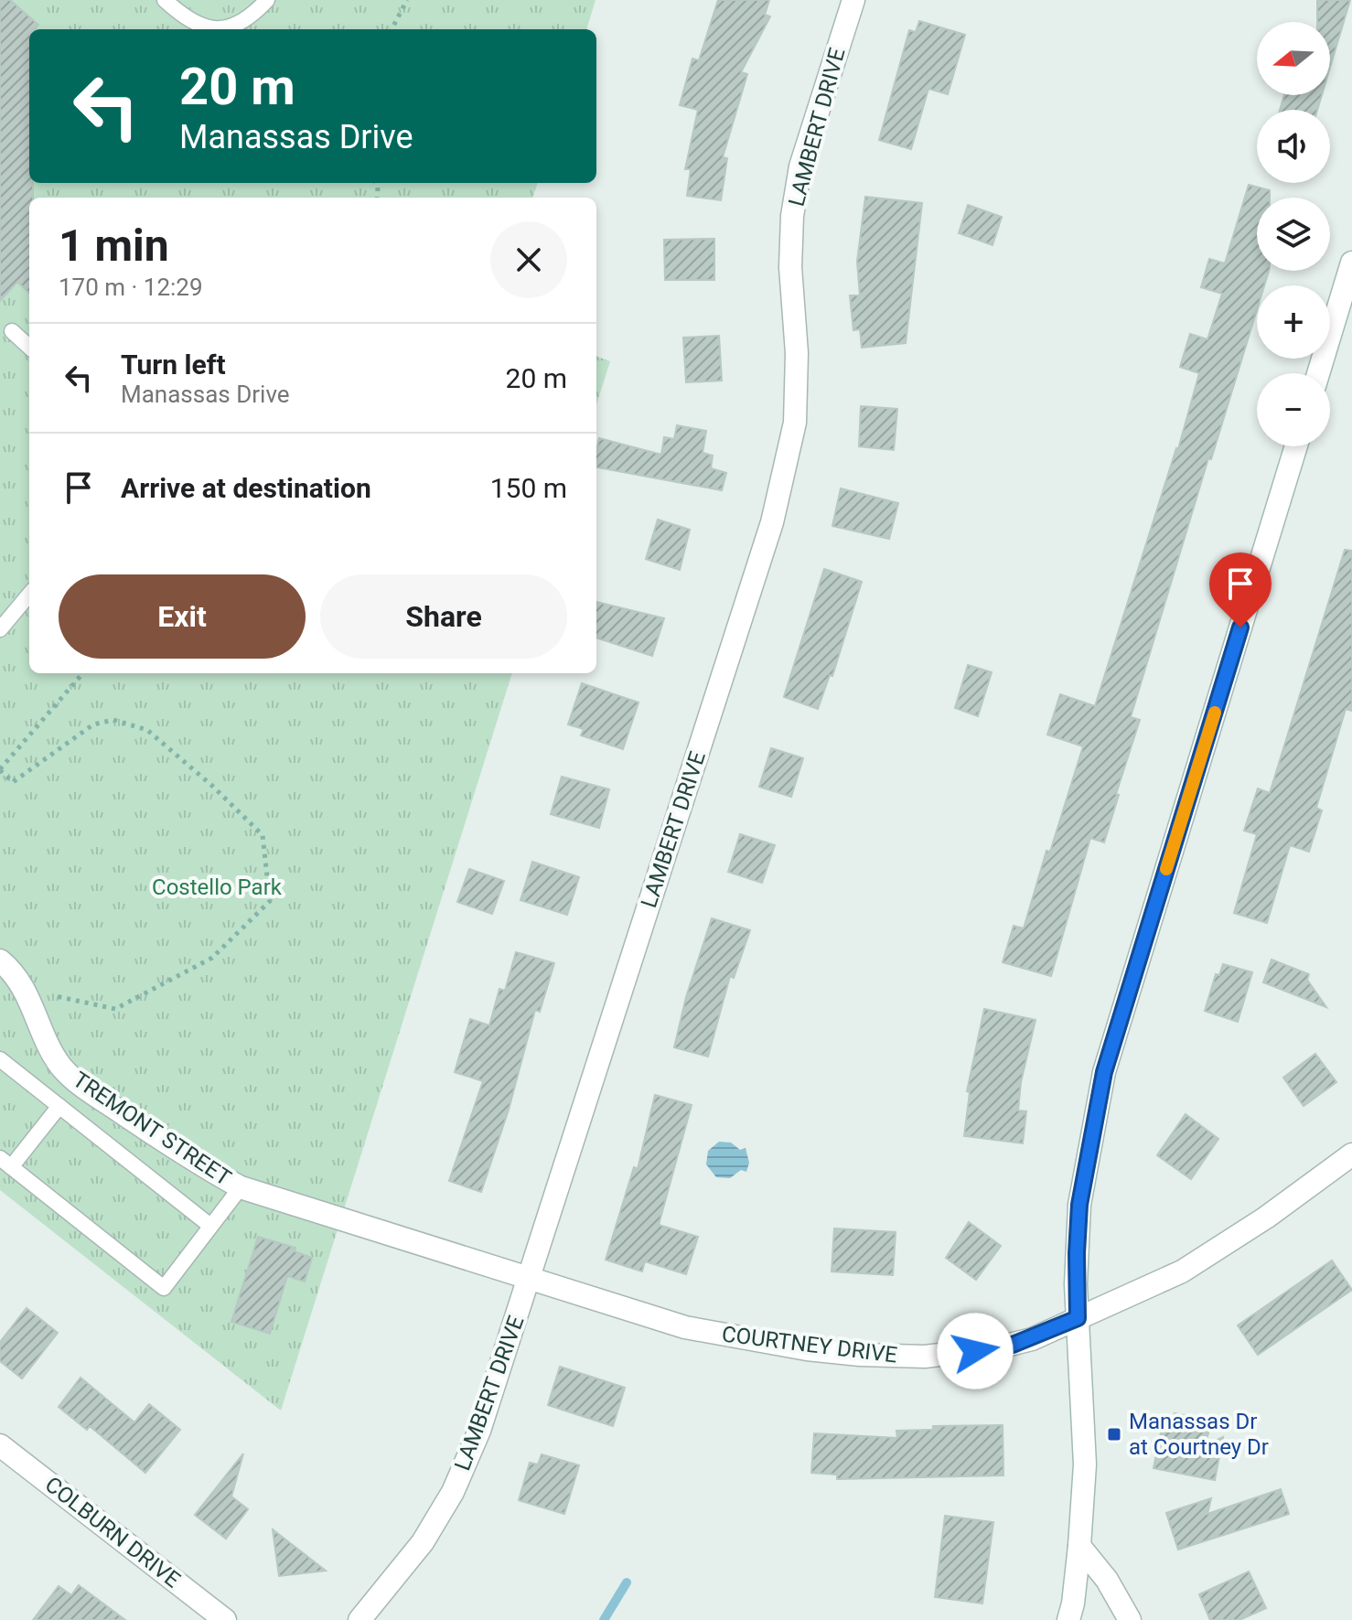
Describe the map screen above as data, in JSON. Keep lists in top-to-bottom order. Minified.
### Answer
{"streets":{"street":["LAMBERT DRIVE","TREMONT STREET","COURTNEY DRIVE","COLBURN DRIVE"]},"crossings":[["LAMBERT DRIVE","TREMONT STREET"],["LAMBERT DRIVE","COURTNEY DRIVE"],["TREMONT STREET","COURTNEY DRIVE"]],"parks":["Costello Park"],"places":{"transit":["Manassas Dr at Courtney Dr"]},"north":"left","page":{"map_buttons":["+","−"],"turn":["20 m","Manassas Drive"],"heading":["1 min","170 m · 12:29"],"list":[{"name":"Turn left","note":"Manassas Drive","value":"20 m"},{"name":"Arrive at destination","value":"150 m"}],"buttons":["Exit","Share"]}}
